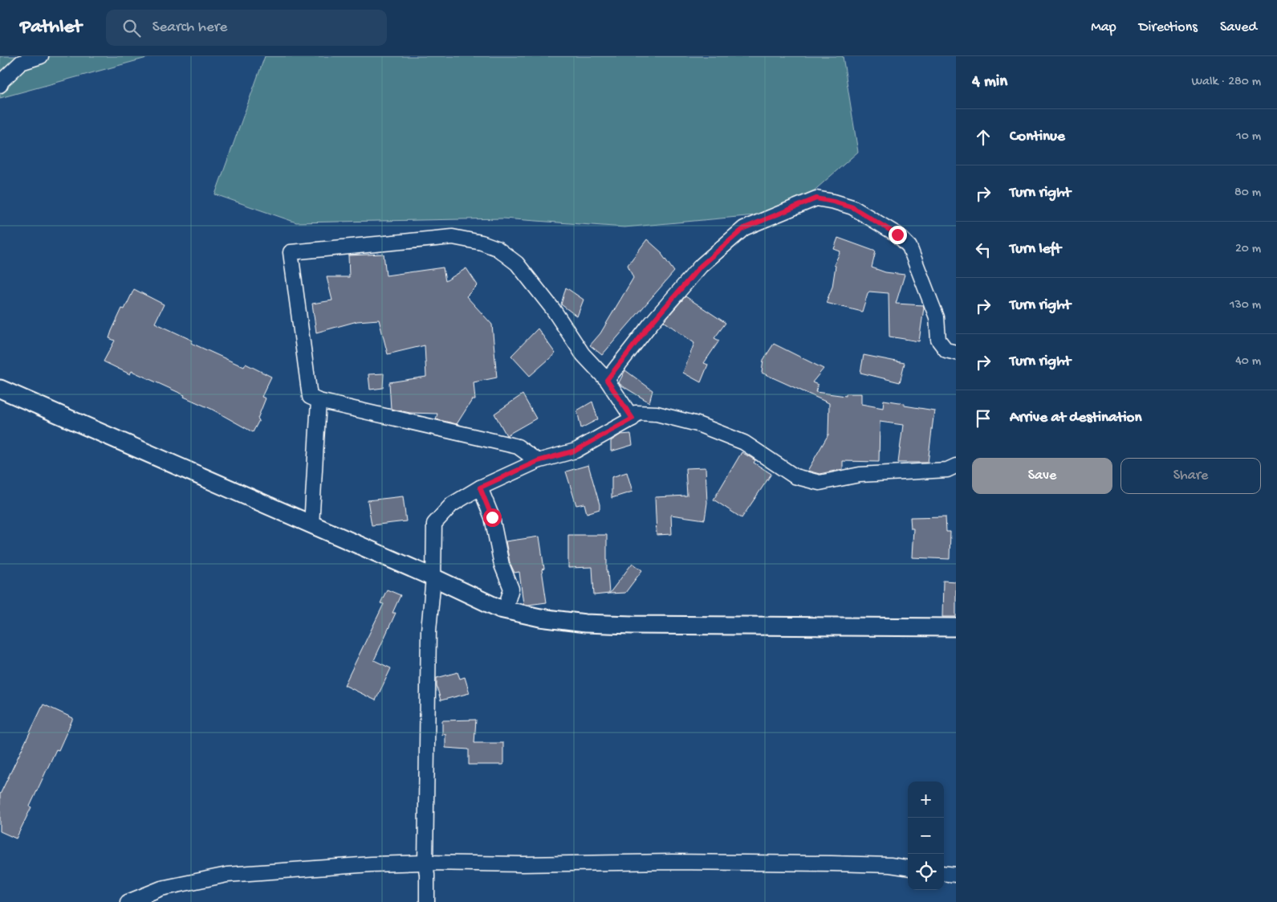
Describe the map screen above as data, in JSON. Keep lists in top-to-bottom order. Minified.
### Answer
{"page":{"header":"Pathlet","search":"Search here","nav":["Map","Directions","Saved"],"heading":["4 min","Walk · 280 m"],"list":[["Continue","10 m"],["Turn right","80 m"],["Turn left","20 m"],["Turn right","130 m"],["Turn right","40 m"],"Arrive at destination"],"buttons":["Save","Share"],"map_buttons":["+","−"]}}
